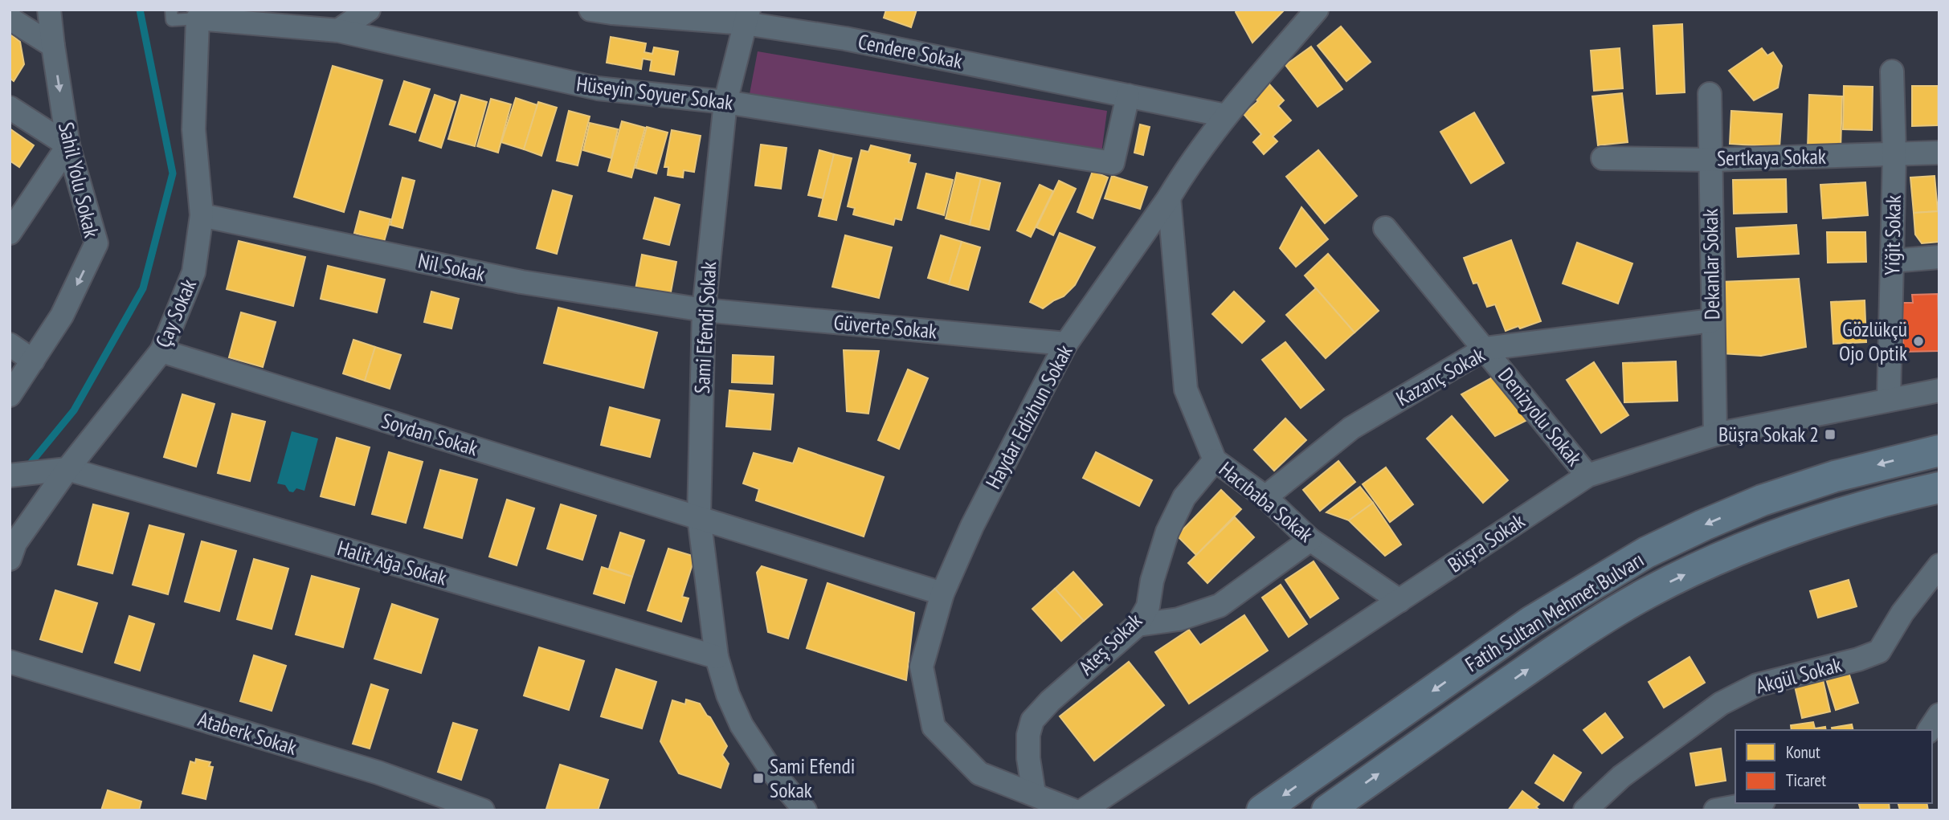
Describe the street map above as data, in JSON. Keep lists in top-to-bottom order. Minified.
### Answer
{"streets":{"main road":["Fatih Sultan Mehmet Bulvarı"],"street":["Cendere Sokak","Hüseyin Soyuer Sokak","Sertkaya Sokak","Sahil Yolu Sokak","Yiğit Sokak","Dekanlar Sokak","Nil Sokak","Çay Sokak","Güverte Sokak","Sami Efendi Sokak","Kazanç Sokak","Haydar Edizhun Sokak","Denizyolu Sokak","Soydan Sokak","Hacıbaba Sokak","Büşra Sokak","Halit Ağa Sokak","Ateş Sokak","Akgül Sokak","Ataberk Sokak"]},"crossings":[["Cendere Sokak","Hüseyin Soyuer Sokak"],["Cendere Sokak","Sami Efendi Sokak"],["Cendere Sokak","Haydar Edizhun Sokak"],["Hüseyin Soyuer Sokak","Çay Sokak"],["Hüseyin Soyuer Sokak","Sami Efendi Sokak"],["Sertkaya Sokak","Yiğit Sokak"],["Sertkaya Sokak","Dekanlar Sokak"],["Yiğit Sokak","Büşra Sokak"],["Dekanlar Sokak","Kazanç Sokak"],["Dekanlar Sokak","Büşra Sokak"],["Nil Sokak","Çay Sokak"],["Nil Sokak","Güverte Sokak"],["Nil Sokak","Sami Efendi Sokak"],["Çay Sokak","Soydan Sokak"],["Çay Sokak","Halit Ağa Sokak"],["Güverte Sokak","Sami Efendi Sokak"],["Güverte Sokak","Haydar Edizhun Sokak"],["Sami Efendi Sokak","Soydan Sokak"],["Sami Efendi Sokak","Halit Ağa Sokak"],["Kazanç Sokak","Denizyolu Sokak"],["Kazanç Sokak","Hacıbaba Sokak"],["Haydar Edizhun Sokak","Soydan Sokak"],["Haydar Edizhun Sokak","Hacıbaba Sokak"],["Haydar Edizhun Sokak","Ateş Sokak"],["Denizyolu Sokak","Büşra Sokak"],["Hacıbaba Sokak","Büşra Sokak"],["Hacıbaba Sokak","Ateş Sokak"]],"one_way":["Sahil Yolu Sokak"],"places":{"other":["Gözlükçü Ojo Optik"],"transit":["Büşra Sokak 2","Sami Efendi Sokak"]},"legend":["Konut","Ticaret"]}
